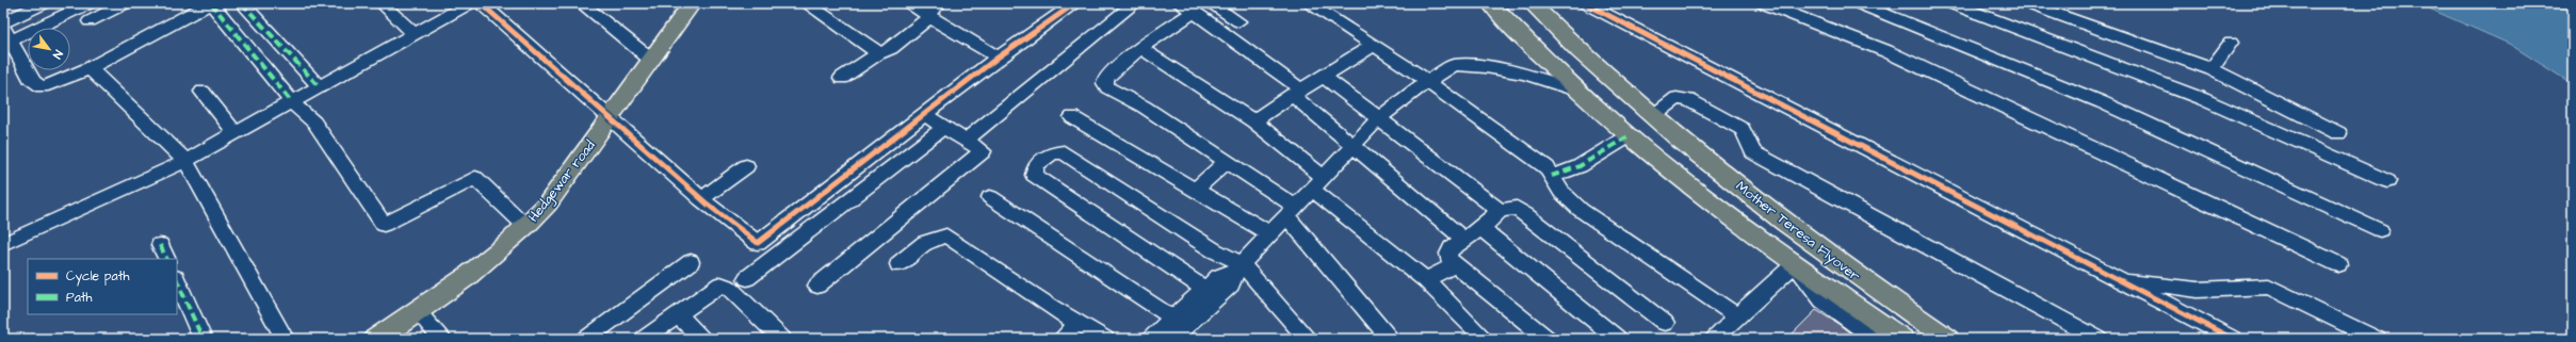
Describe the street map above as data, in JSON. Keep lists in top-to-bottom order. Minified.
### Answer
{"streets":{"main road":["Hedgewar road","Mother Teresa Flyover"]},"legend":["Cycle path","Path"],"north":"bottom right"}
